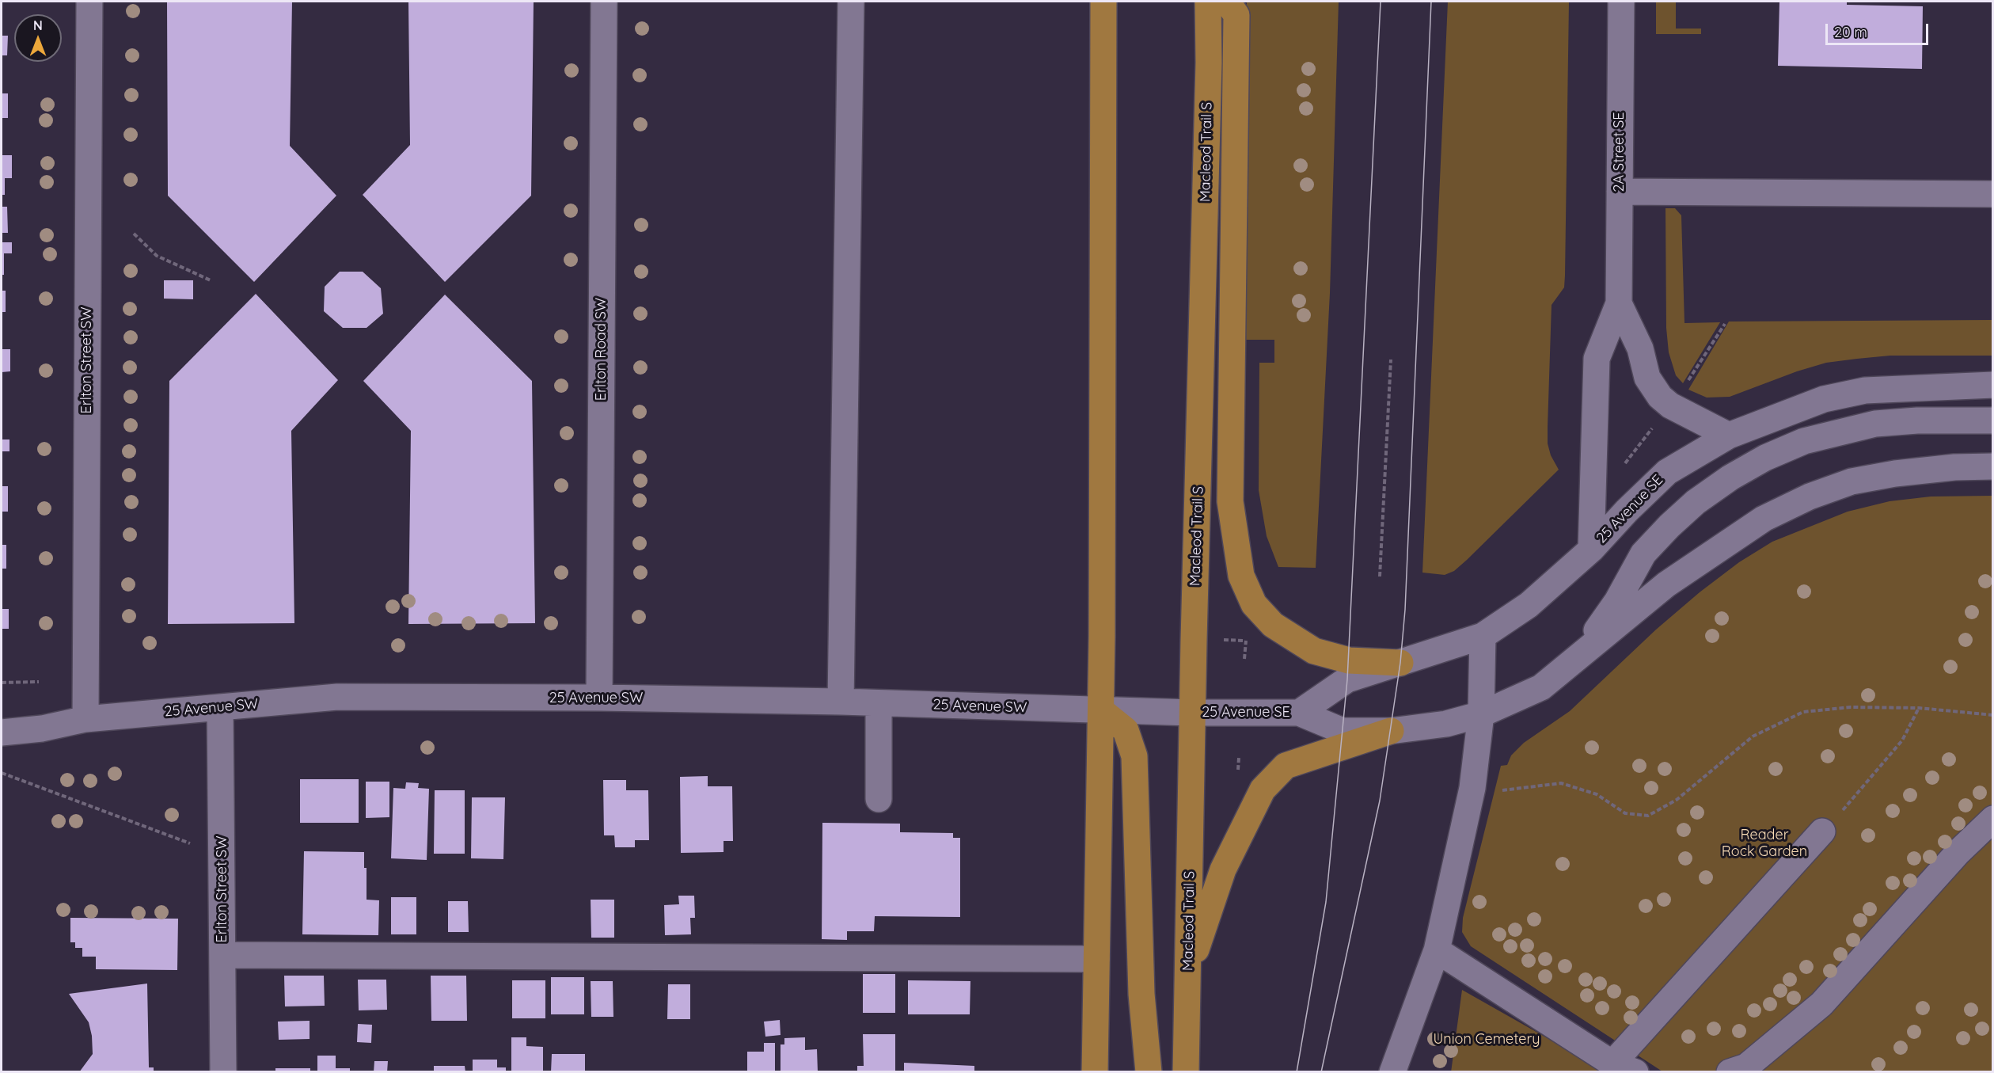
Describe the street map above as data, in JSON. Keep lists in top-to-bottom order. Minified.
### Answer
{"streets":{"main road":["Macleod Trail S"],"street":["2A Street SE","Erlton Road SW","Erlton Street SW","25 Avenue SE","25 Avenue SW"]},"crossings":[["Macleod Trail S","25 Avenue SE"],["Macleod Trail S","25 Avenue SW"],["2A Street SE","25 Avenue SE"],["Erlton Road SW","25 Avenue SW"],["Erlton Street SW","25 Avenue SW"],["25 Avenue SE","25 Avenue SW"]],"parks":["Reader Rock Garden","Union Cemetery"],"scale_bar":"20 m","north":"top"}
